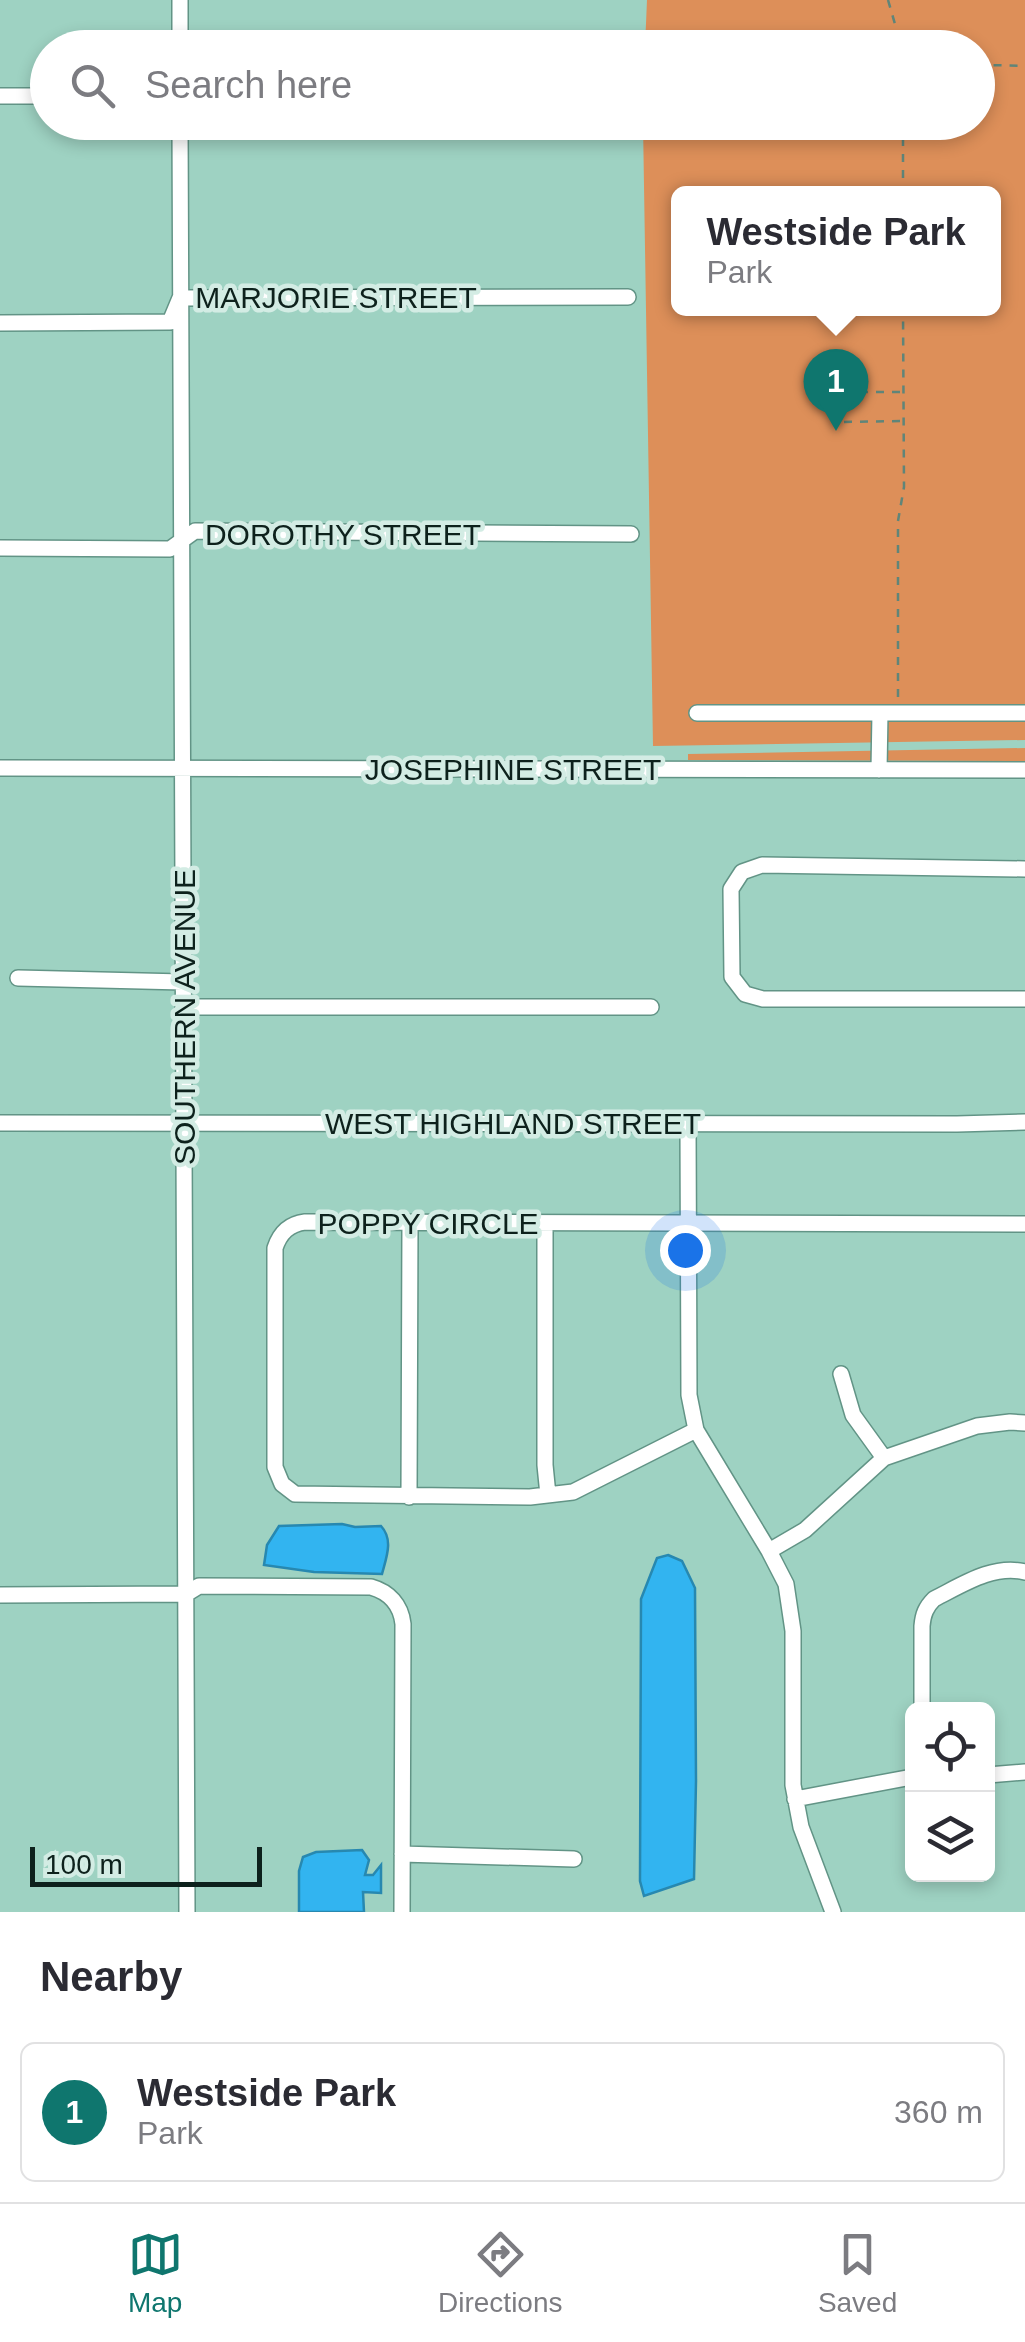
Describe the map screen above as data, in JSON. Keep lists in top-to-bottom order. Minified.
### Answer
{"streets":{"street":["MARJORIE STREET","DOROTHY STREET","JOSEPHINE STREET","SOUTHERN AVENUE","WEST HIGHLAND STREET","POPPY CIRCLE"]},"crossings":[["MARJORIE STREET","SOUTHERN AVENUE"],["DOROTHY STREET","SOUTHERN AVENUE"],["JOSEPHINE STREET","SOUTHERN AVENUE"],["SOUTHERN AVENUE","WEST HIGHLAND STREET"]],"scale_bar":"100 m","page":{"search":"Search here","popup":["Westside Park","Park"],"pins":"1","scale":"100 m","heading":"Nearby","list":[{"mark":"1","name":"Westside Park","note":"Park","value":"360 m"}],"nav":["Map","Directions","Saved"]}}
